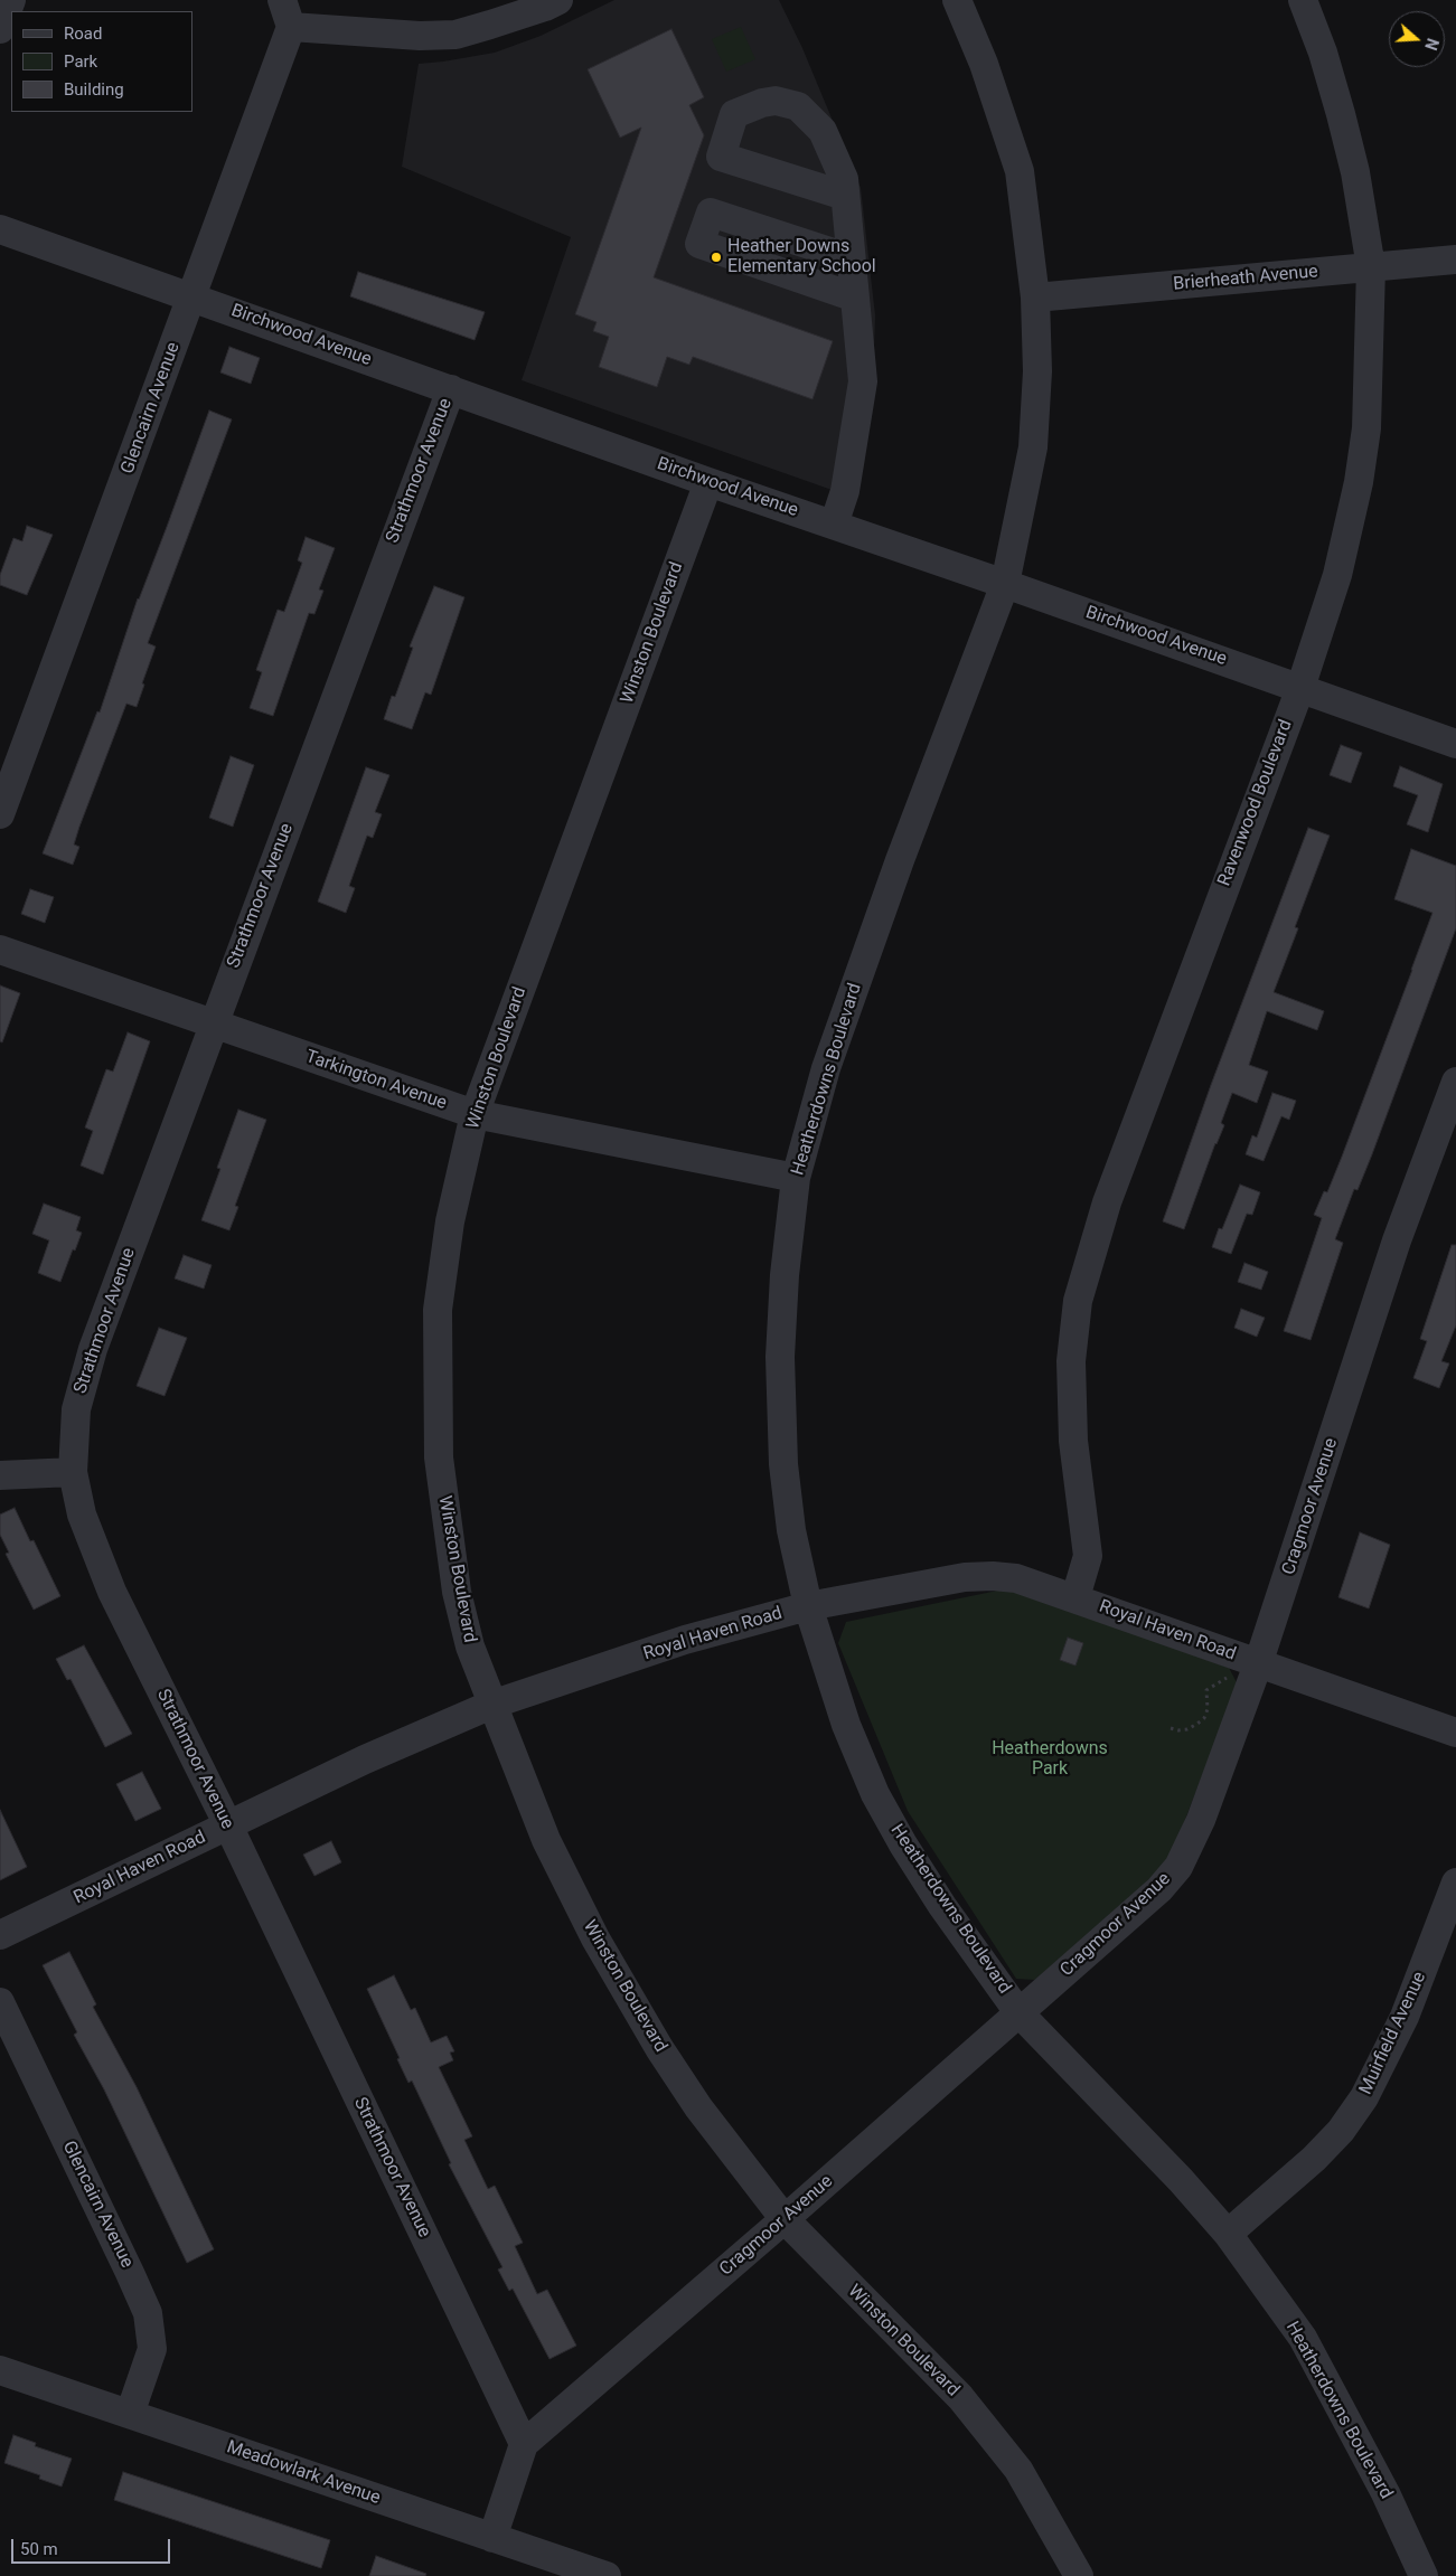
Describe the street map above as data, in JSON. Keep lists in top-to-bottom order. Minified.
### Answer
{"streets":{"street":["Brierheath Avenue","Birchwood Avenue","Glencairn Avenue","Strathmoor Avenue","Winston Boulevard","Ravenwood Boulevard","Heatherdowns Boulevard","Tarkington Avenue","Cragmoor Avenue","Royal Haven Road","Muirfield Avenue","Meadowlark Avenue"]},"crossings":[["Brierheath Avenue","Ravenwood Boulevard"],["Brierheath Avenue","Heatherdowns Boulevard"],["Birchwood Avenue","Glencairn Avenue"],["Birchwood Avenue","Strathmoor Avenue"],["Birchwood Avenue","Winston Boulevard"],["Birchwood Avenue","Ravenwood Boulevard"],["Birchwood Avenue","Heatherdowns Boulevard"],["Glencairn Avenue","Meadowlark Avenue"],["Strathmoor Avenue","Tarkington Avenue"],["Strathmoor Avenue","Cragmoor Avenue"],["Strathmoor Avenue","Royal Haven Road"],["Winston Boulevard","Tarkington Avenue"],["Winston Boulevard","Cragmoor Avenue"],["Winston Boulevard","Royal Haven Road"],["Ravenwood Boulevard","Royal Haven Road"],["Heatherdowns Boulevard","Tarkington Avenue"],["Heatherdowns Boulevard","Cragmoor Avenue"],["Heatherdowns Boulevard","Royal Haven Road"],["Heatherdowns Boulevard","Muirfield Avenue"],["Cragmoor Avenue","Royal Haven Road"]],"parks":["Heatherdowns Park"],"places":["Heather Downs Elementary School"],"legend":["Road","Park","Building"],"scale_bar":"50 m","north":"right"}
